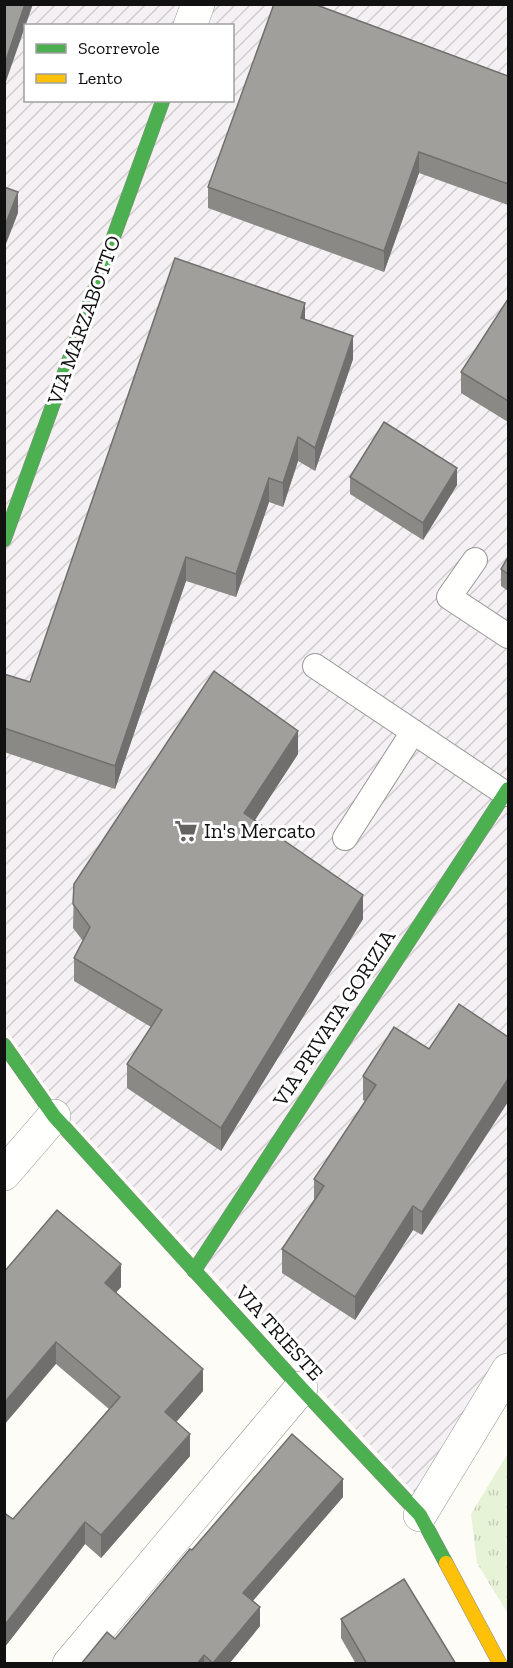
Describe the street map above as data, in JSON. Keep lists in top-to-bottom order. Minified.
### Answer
{"streets":{"street":["VIA MARZABOTTO","VIA PRIVATA GORIZIA","VIA TRIESTE"]},"crossings":[["VIA PRIVATA GORIZIA","VIA TRIESTE"]],"places":{"supermarket":["In's Mercato"]},"legend":["Scorrevole","Lento"]}
